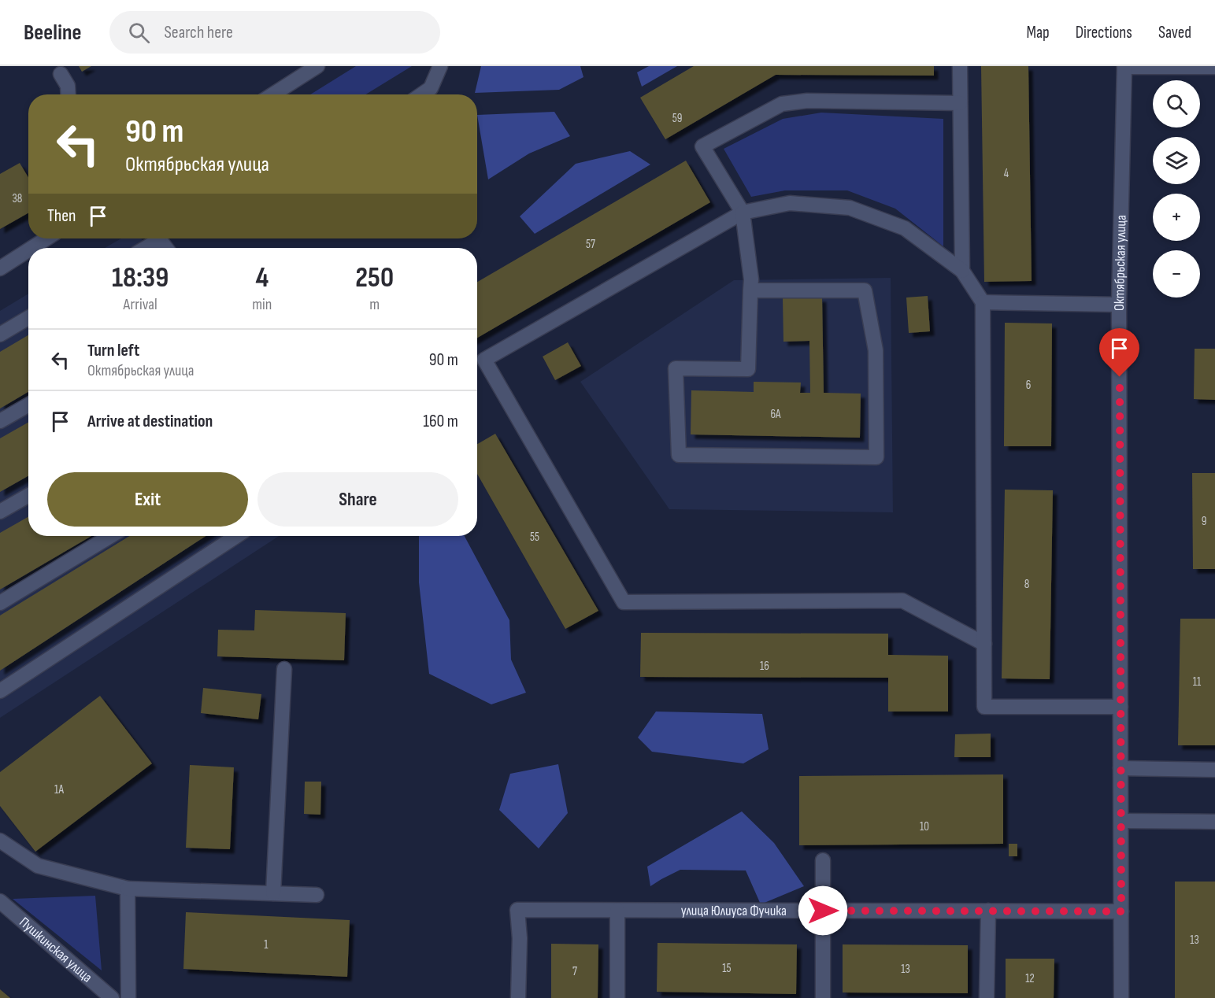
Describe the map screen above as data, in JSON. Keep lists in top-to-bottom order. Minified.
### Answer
{"streets":{"street":["Октябрьская улица","улица Юлиуса Фучика","Пушкинская улица"]},"crossings":[["Октябрьская улица","улица Юлиуса Фучика"]],"house_numbers":["59","4","38","57","6","6А","9","55","8","16","11","1А","10","13","1","15","13","7","12"],"page":{"header":"Beeline","search":"Search here","nav":["Map","Directions","Saved"],"map_buttons":["+","−"],"turn":["90 m","Октябрьская улица"],"then":"Then","eta":["18:39","Arrival","4","min","250","m"],"list":[{"name":"Turn left","note":"Октябрьская улица","value":"90 m"},{"name":"Arrive at destination","value":"160 m"}],"buttons":["Exit","Share"]}}
